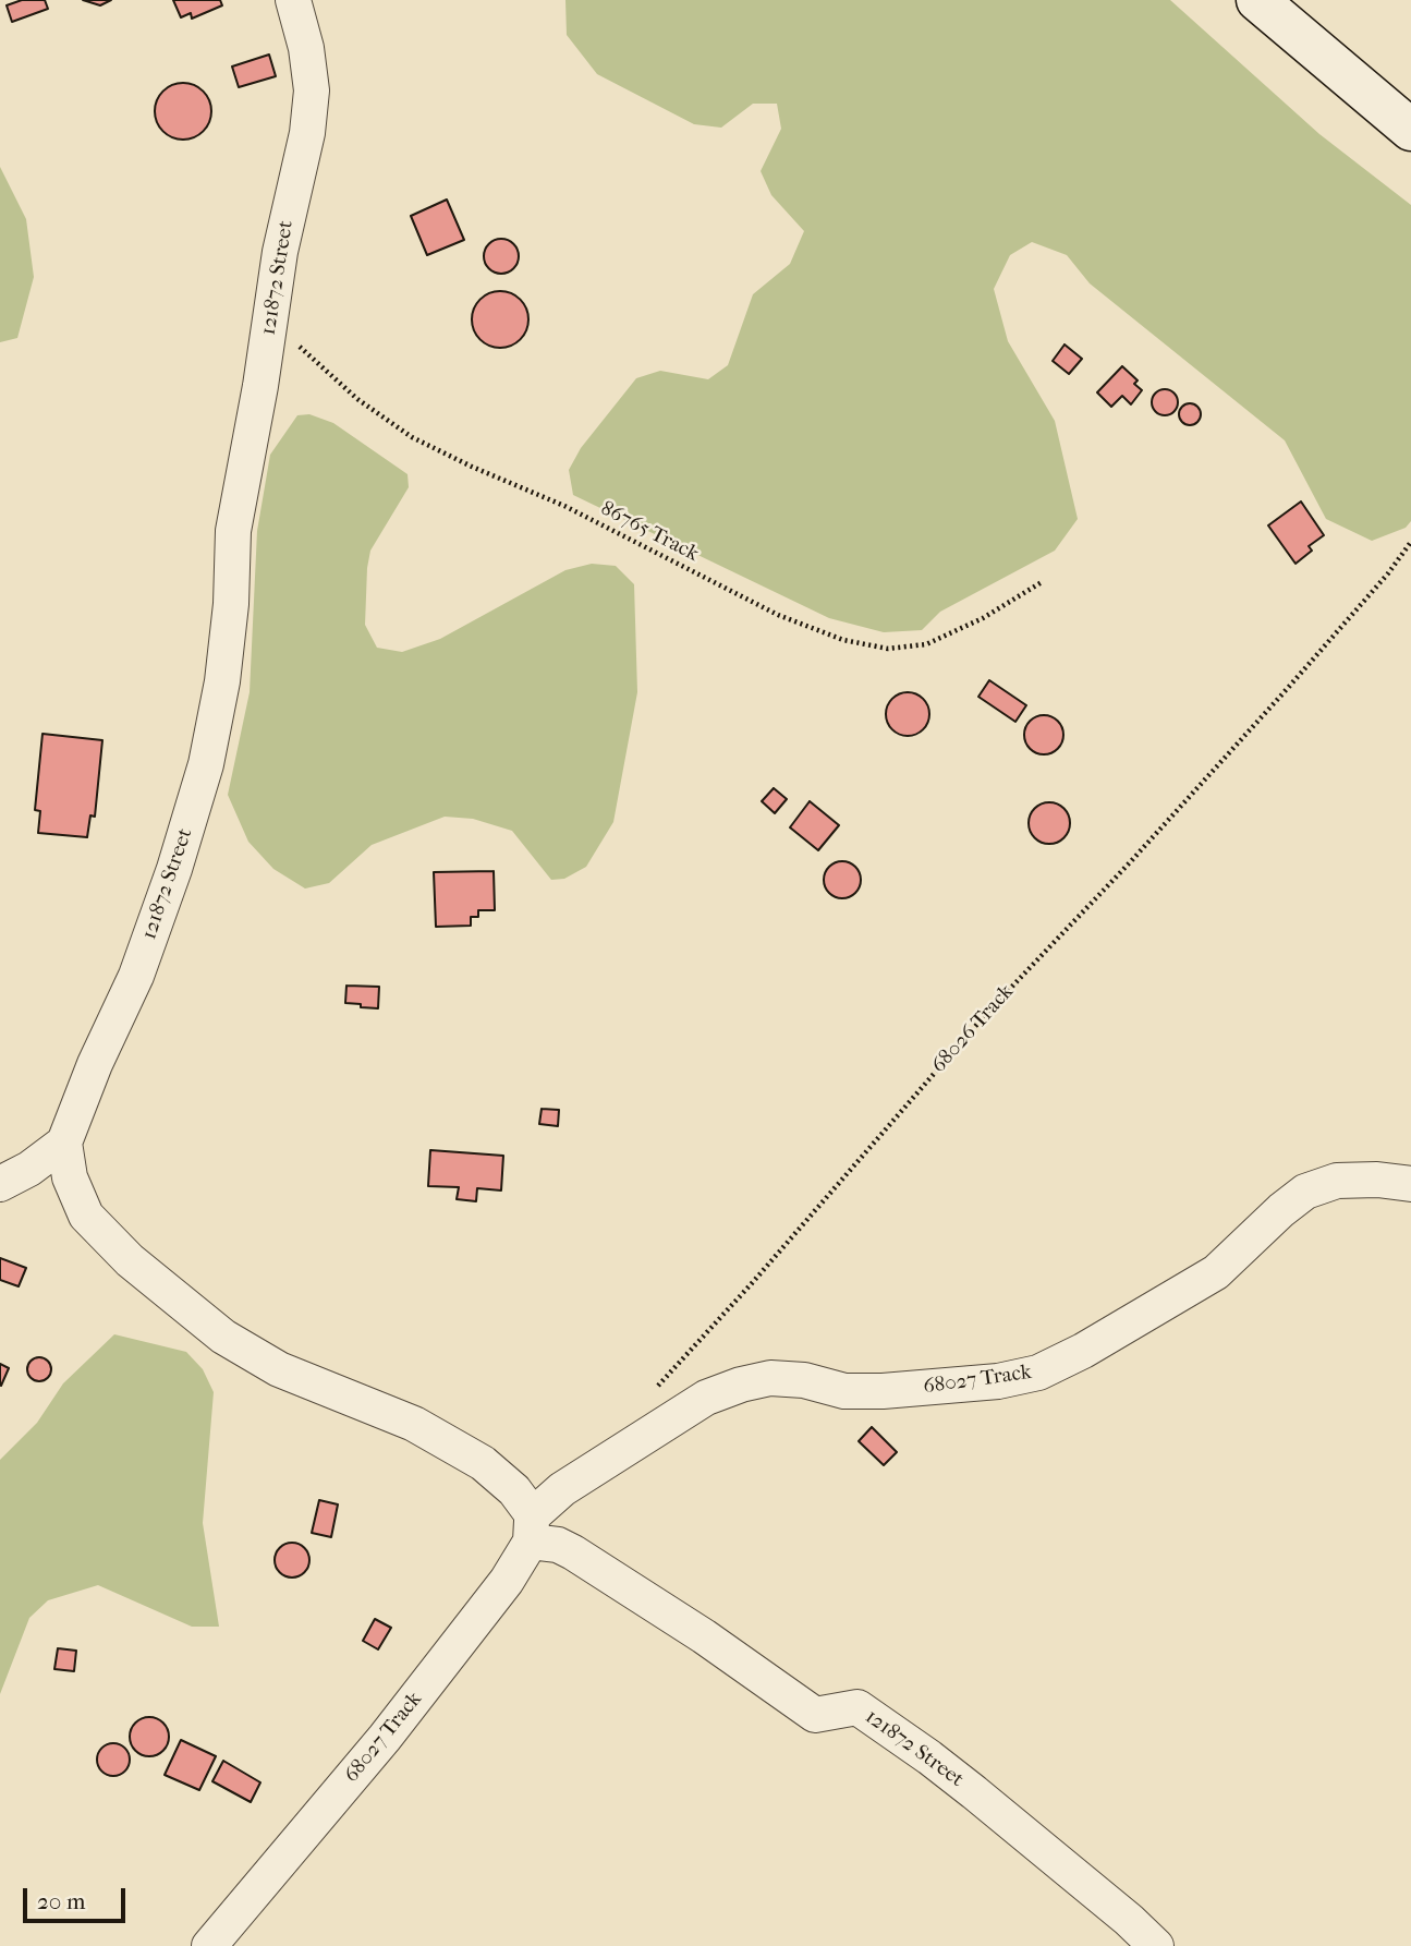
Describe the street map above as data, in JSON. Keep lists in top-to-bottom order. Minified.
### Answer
{"streets":{"street":["121872 Street","68027 Track"],"path":["86765 Track","68026 Track"]},"crossings":[["121872 Street","86765 Track"],["121872 Street","68027 Track"]],"scale_bar":"20 m"}
